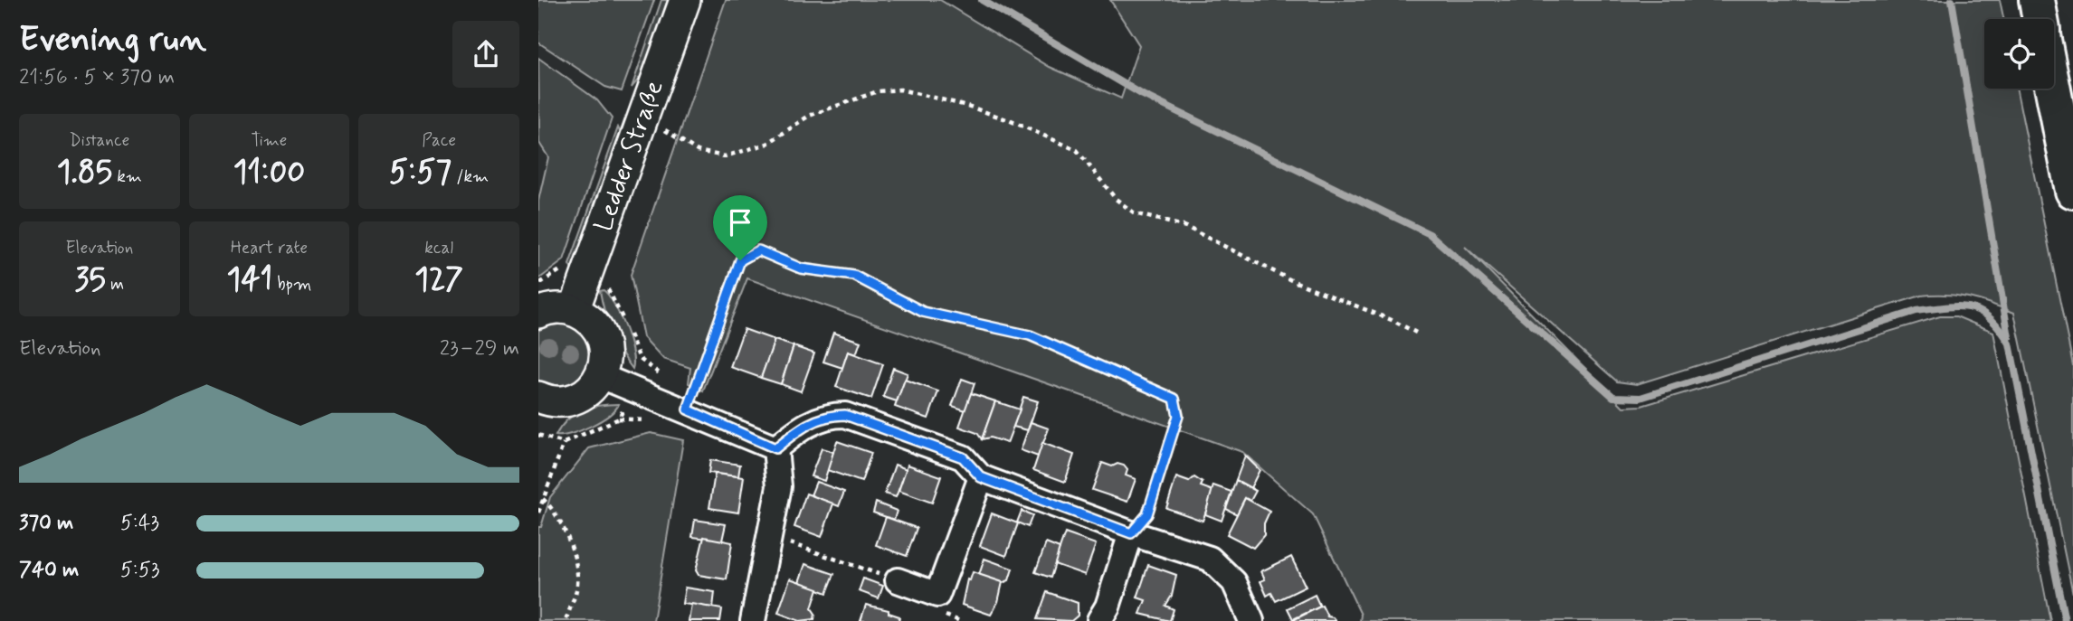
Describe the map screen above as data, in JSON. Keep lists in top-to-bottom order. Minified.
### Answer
{"streets":{"main road":["Ledder Straße"]},"page":{"heading":["Evening run","21:56 · 5 × 370 m"],"stats":[["Distance","1.85 km"],["Time","11:00"],["Pace","5:57 /km"],["Elevation","35 m"],["Heart rate","141 bpm"],["kcal","127"]],"chart":["Elevation","23–29 m"],"list":[{"name":"370 m","note":"5:43"},{"name":"740 m","note":"5:53"}]}}
